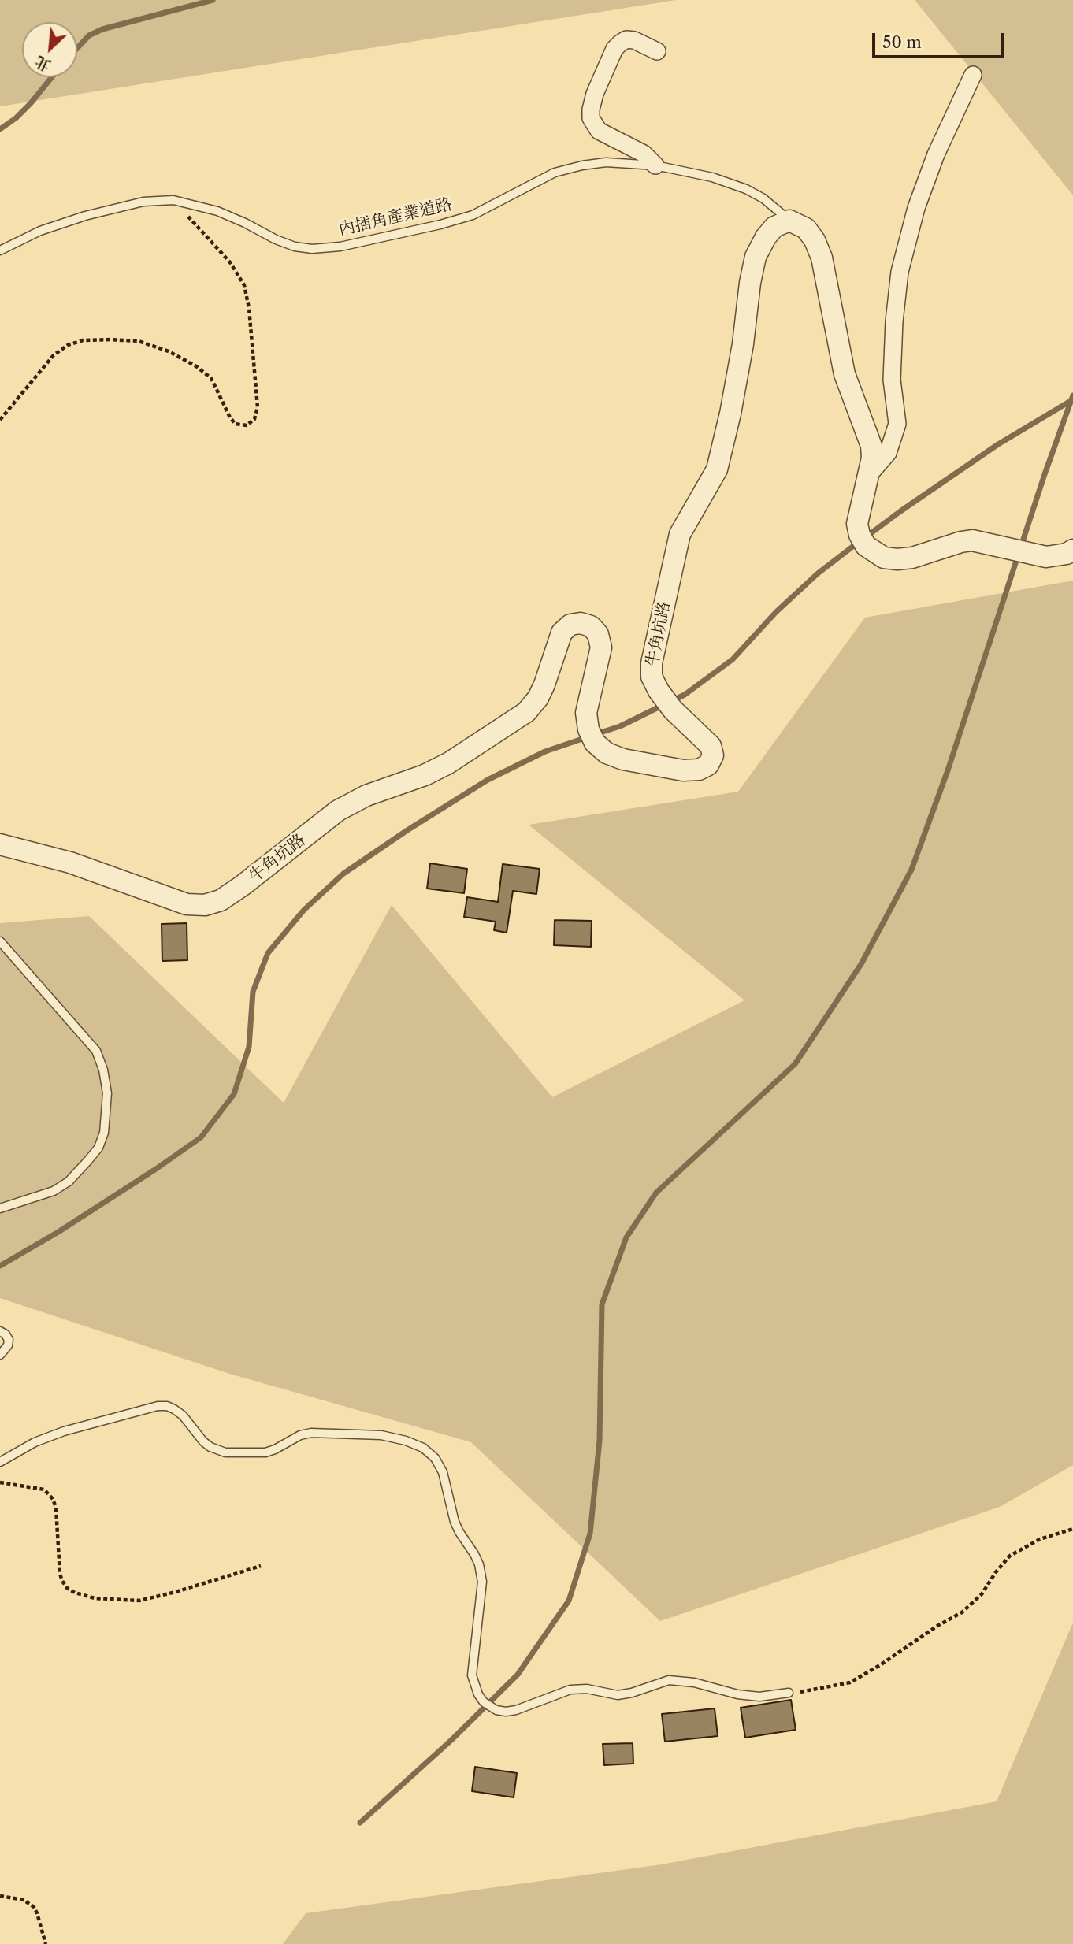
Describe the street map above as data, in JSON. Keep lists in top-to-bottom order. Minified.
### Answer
{"streets":{"street":["牛角坑路"],"lane":["內插角產業道路"]},"crossings":[["內插角產業道路","牛角坑路"]],"scale_bar":"50 m","north":"bottom left"}
